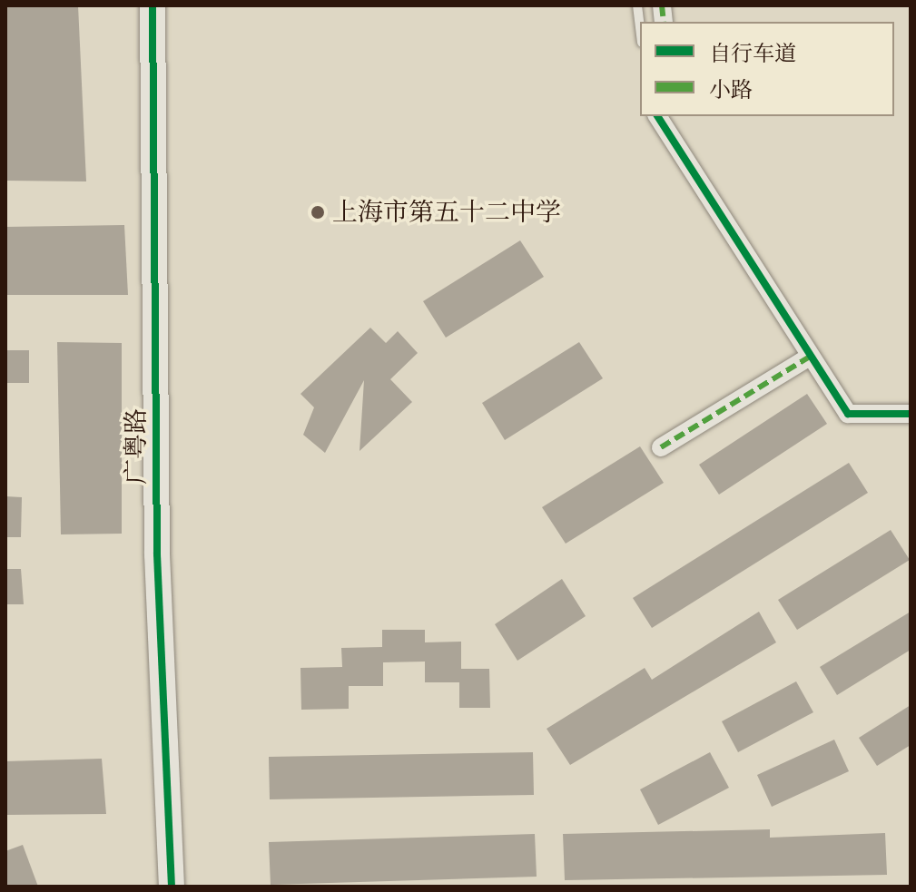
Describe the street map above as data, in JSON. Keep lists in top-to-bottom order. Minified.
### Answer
{"streets":{"main road":["广粤路"]},"places":["上海市第五十二中学"],"legend":["自行车道","小路"]}
